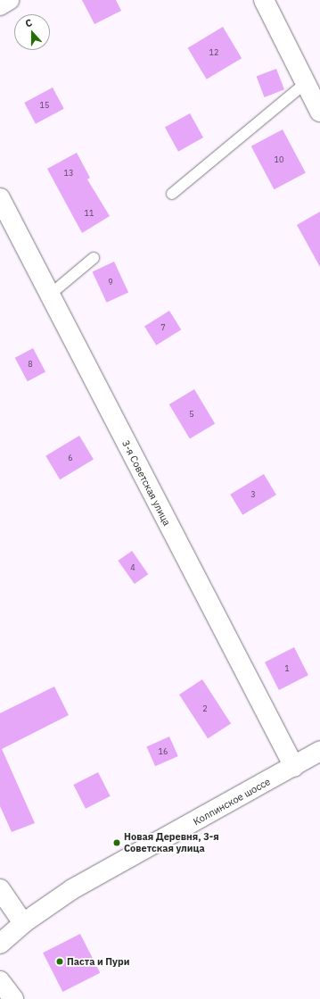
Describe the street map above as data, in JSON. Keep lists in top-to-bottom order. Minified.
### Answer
{"streets":{"street":["3-я Советская улица","Колпинское шоссе"]},"crossings":[["3-я Советская улица","Колпинское шоссе"]],"places":["Новая Деревня, 3-я Советская улица","Паста и Пури"],"house_numbers":["12","15","10","13","11","9","7","8","5","6","3","4","1","2","16"],"north":"top"}
